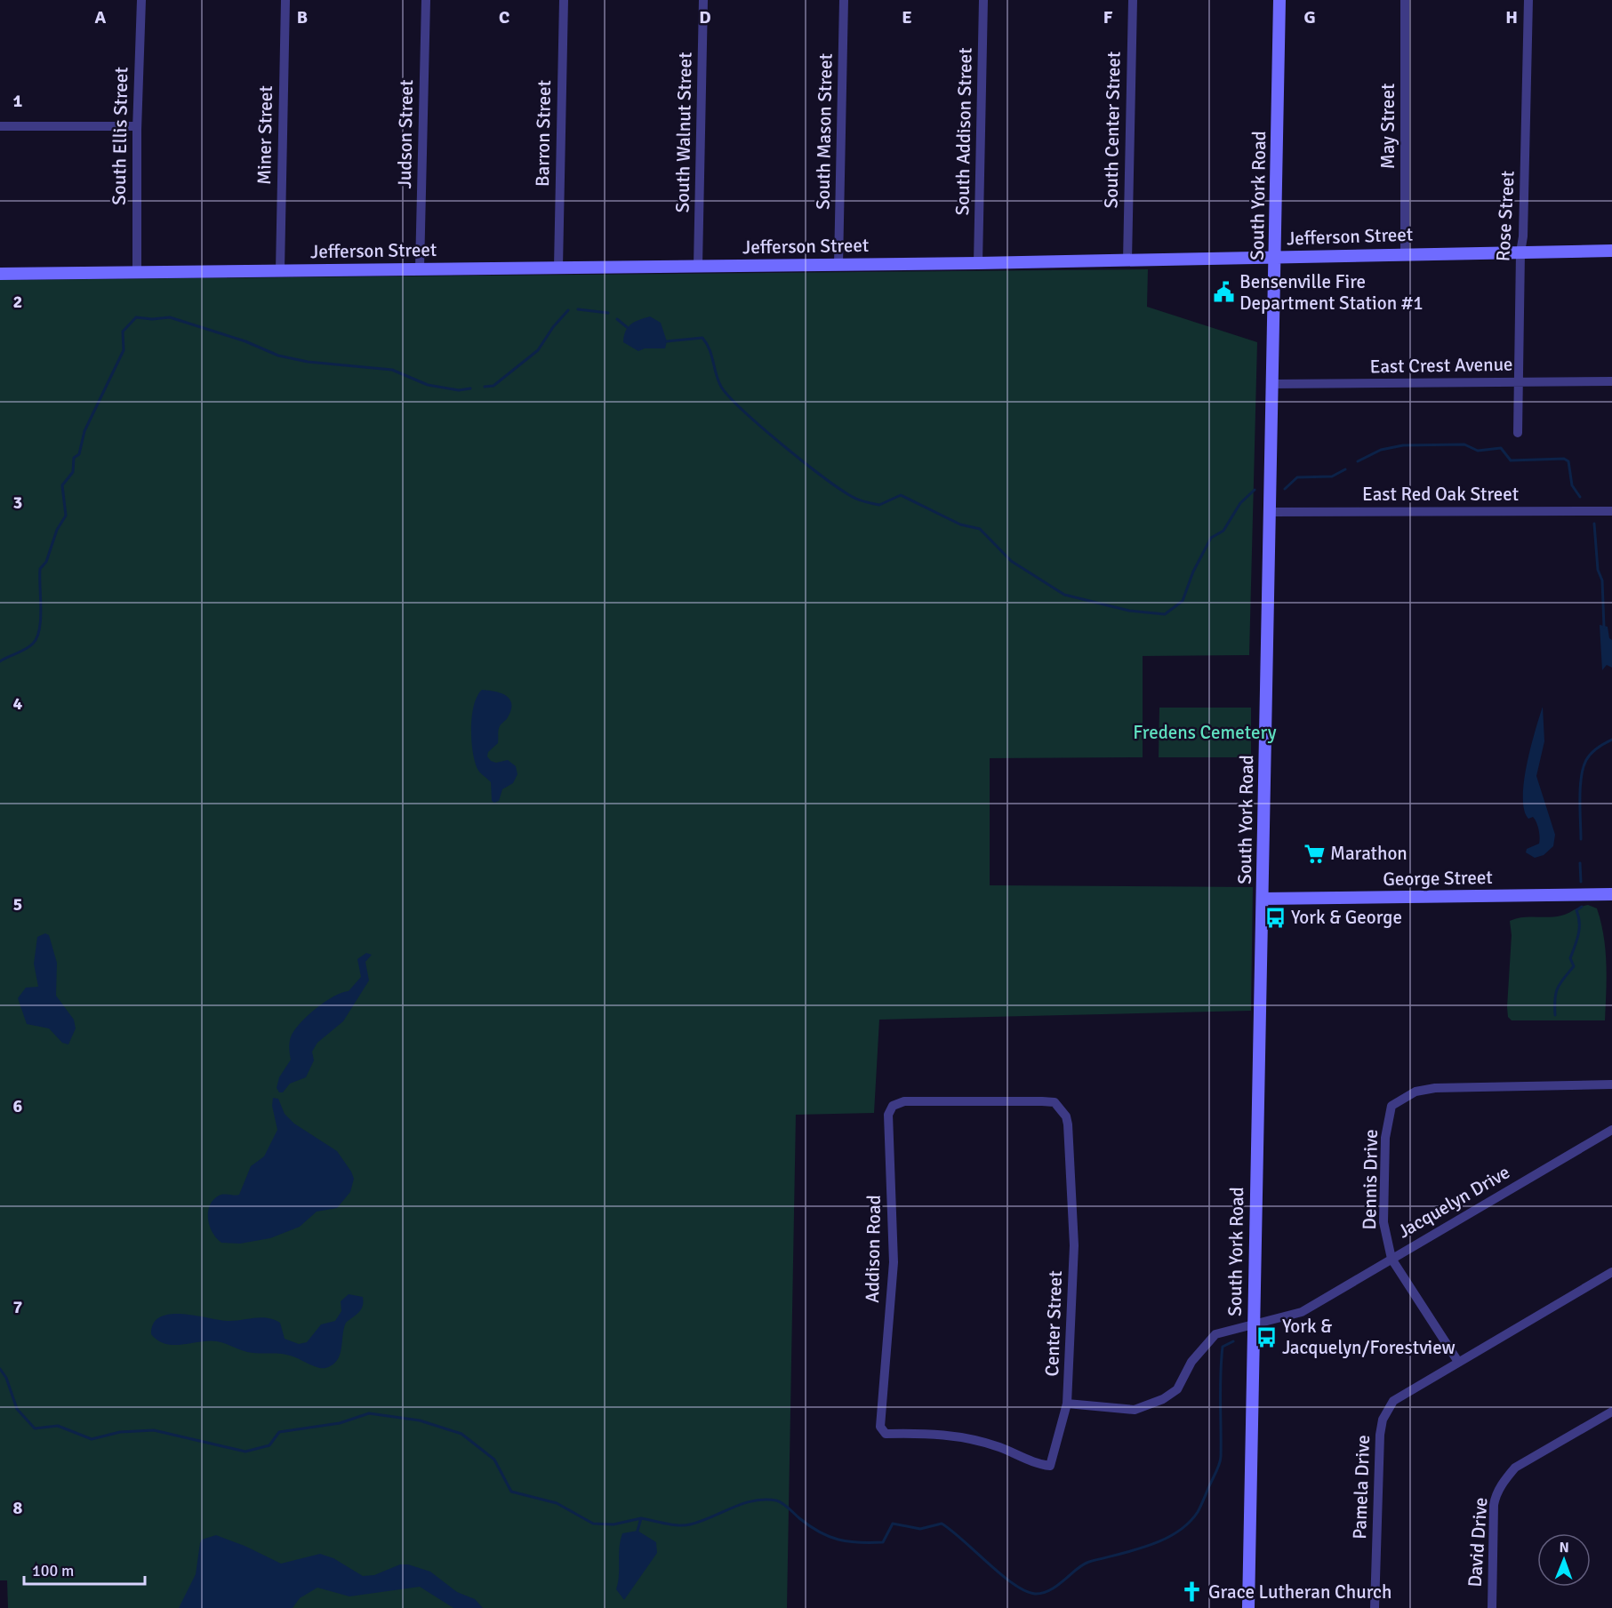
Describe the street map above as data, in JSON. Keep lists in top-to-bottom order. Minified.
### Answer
{"streets":{"street":["May Street","South Center Street","South Mason Street","South Addison Street","South Walnut Street","Barron Street","Judson Street","Miner Street","South Ellis Street","South York Road","Rose Street","Jefferson Street","East Crest Avenue","East Red Oak Street","George Street","Dennis Drive","Jacquelyn Drive","Addison Road","Center Street","Pamela Drive","David Drive"]},"crossings":[["May Street","Jefferson Street"],["South Center Street","Jefferson Street"],["South Mason Street","Jefferson Street"],["South Addison Street","Jefferson Street"],["South Walnut Street","Jefferson Street"],["Barron Street","Jefferson Street"],["Judson Street","Jefferson Street"],["Miner Street","Jefferson Street"],["South Ellis Street","Jefferson Street"],["South York Road","Jefferson Street"],["South York Road","East Crest Avenue"],["South York Road","East Red Oak Street"],["South York Road","George Street"],["South York Road","Jacquelyn Drive"],["Rose Street","Jefferson Street"],["Rose Street","East Crest Avenue"],["Dennis Drive","Jacquelyn Drive"],["Dennis Drive","Pamela Drive"],["Jacquelyn Drive","Center Street"],["Addison Road","Center Street"]],"parks":["Fredens Cemetery"],"places":{"public building":["Bensenville Fire Department Station #1"],"supermarket":["Marathon"],"bus stop":["York & George","York & Jacquelyn/Forestview"],"church":["Grace Lutheran Church"]},"scale_bar":"100 m","north":"top","grid":{"columns":["A","B","C","D","E","F","G","H"],"rows":["1","2","3","4","5","6","7","8"]}}
